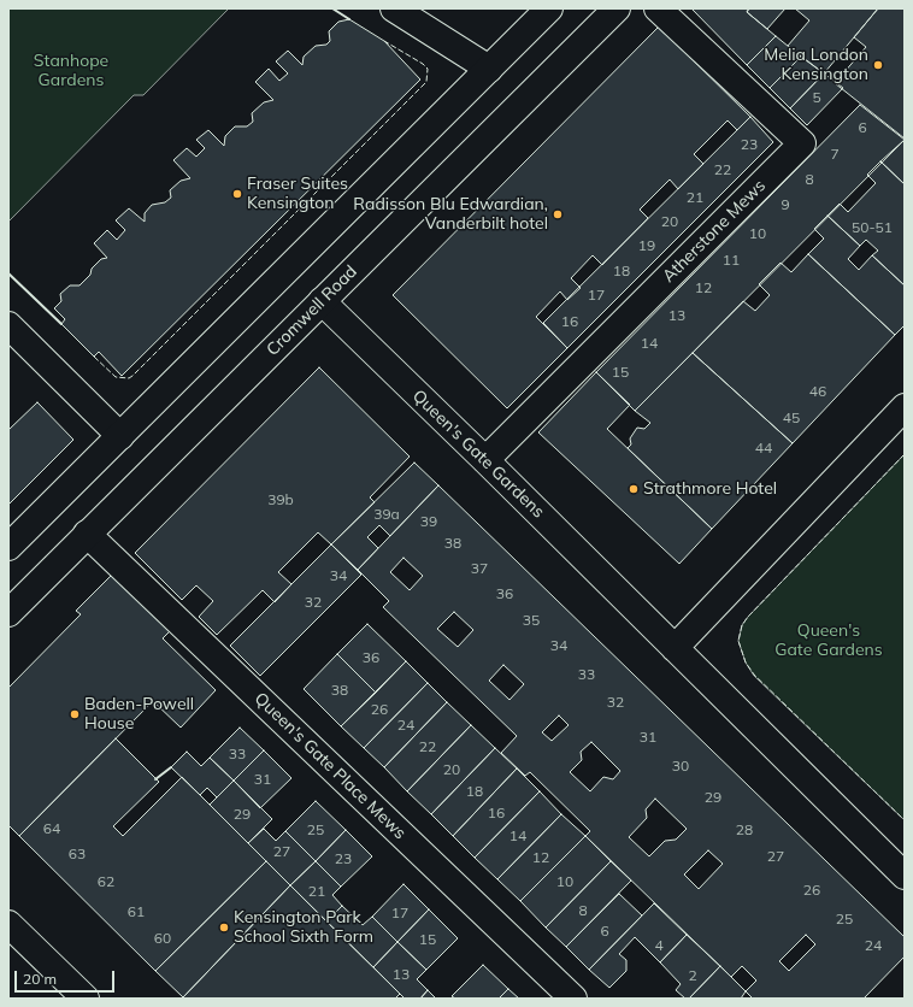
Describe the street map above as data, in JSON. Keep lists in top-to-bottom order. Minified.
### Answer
{"streets":{"main road":["Atherstone Mews","Cromwell Road","Queen's Gate Gardens","Queen's Gate Place Mews"]},"crossings":[["Atherstone Mews","Queen's Gate Gardens"],["Cromwell Road","Queen's Gate Gardens"],["Cromwell Road","Queen's Gate Place Mews"]],"parks":["Stanhope Gardens","Queen's Gate Gardens"],"places":["Melia London Kensington","Fraser Suites Kensington","Radisson Blu Edwardian, Vanderbilt hotel","Strathmore Hotel","Baden-Powell House","Kensington Park School Sixth Form"],"house_numbers":["5","6","23","7","22","8","21","9","20","50-51","10","19","11","18","12","17","13","16","14","15","46","45","44","39b","39a","39","38","37","34","36","32","35","34","36","33","38","32","26","24","31","22","33","30","20","31","18","29","16","29","64","25","28","14","27","63","27","12","23","62","10","26","21","8","61","17","25","6","60","15","4","24","13","2"],"scale_bar":"20 m"}
